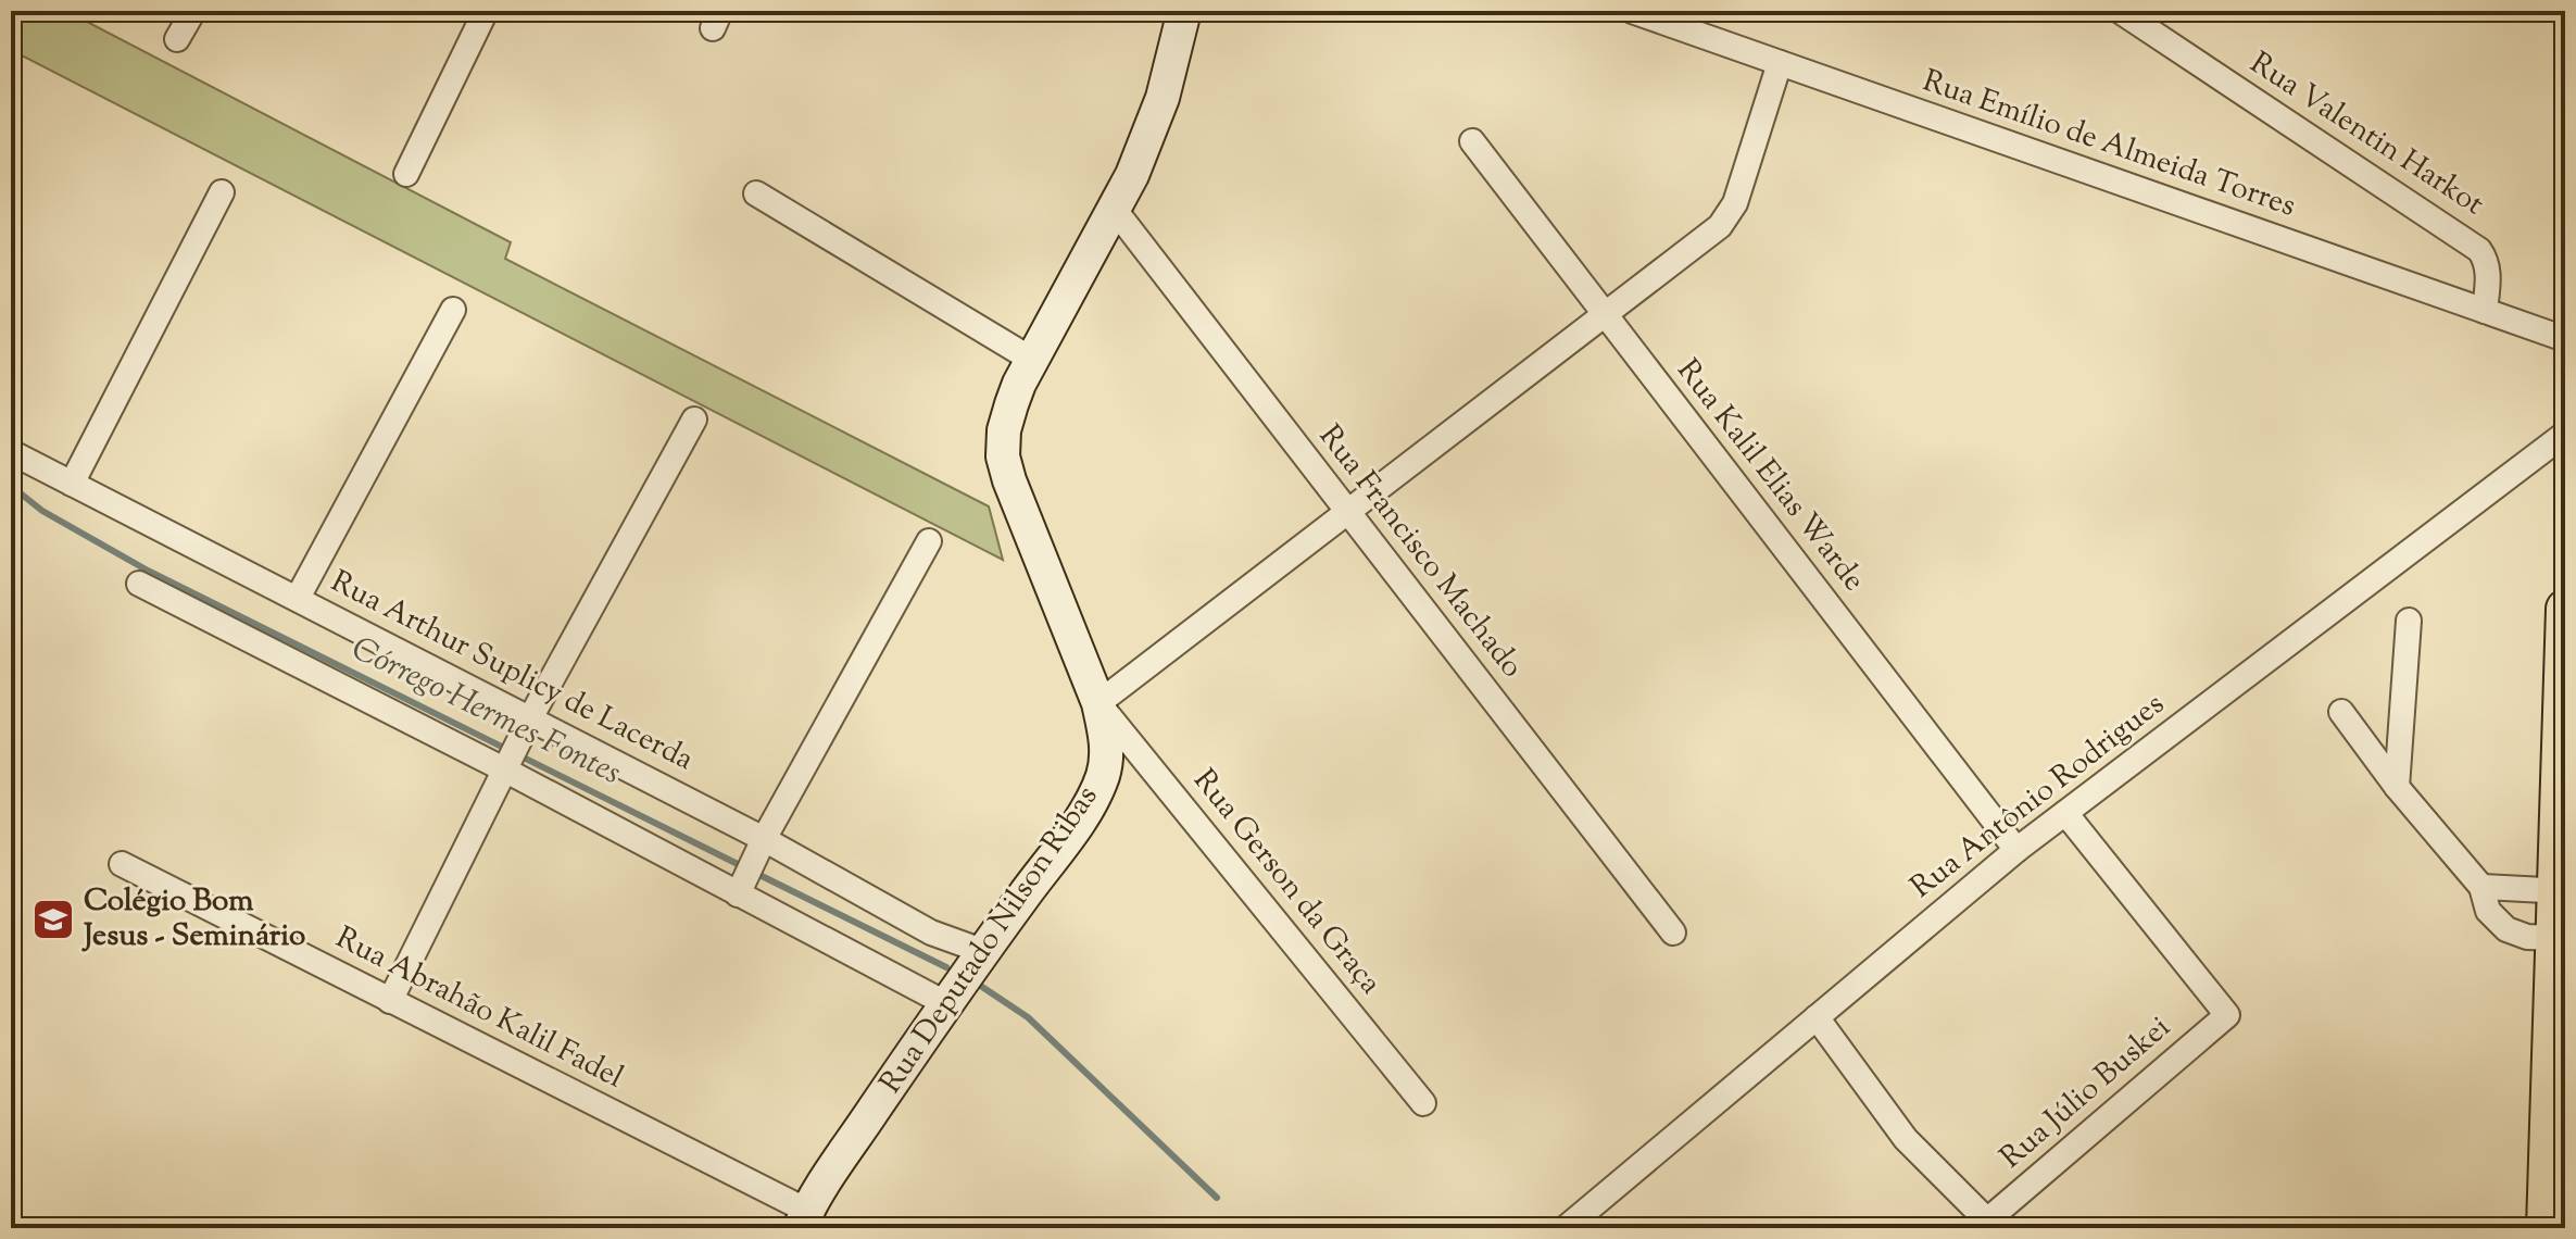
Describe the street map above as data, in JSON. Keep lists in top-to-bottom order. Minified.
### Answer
{"streets":{"street":["Rua Valentin Harkot","Rua Emílio de Almeida Torres","Rua Kalil Elias Warde","Rua Francisco Machado","Rua Arthur Suplicy de Lacerda","Rua Antônio Rodrigues","Rua Gerson da Graça","Rua Deputado Nilson Ribas","Rua Abrahão Kalil Fadel","Rua Júlio Buskei"]},"crossings":[["Rua Valentin Harkot","Rua Emílio de Almeida Torres"],["Rua Kalil Elias Warde","Rua Antônio Rodrigues"],["Rua Francisco Machado","Rua Deputado Nilson Ribas"],["Rua Arthur Suplicy de Lacerda","Rua Deputado Nilson Ribas"],["Rua Antônio Rodrigues","Rua Júlio Buskei"],["Rua Gerson da Graça","Rua Deputado Nilson Ribas"],["Rua Deputado Nilson Ribas","Rua Abrahão Kalil Fadel"]],"water":["Córrego Hermes Fontes"],"places":{"school or university":["Colégio Bom Jesus - Seminário"]}}
